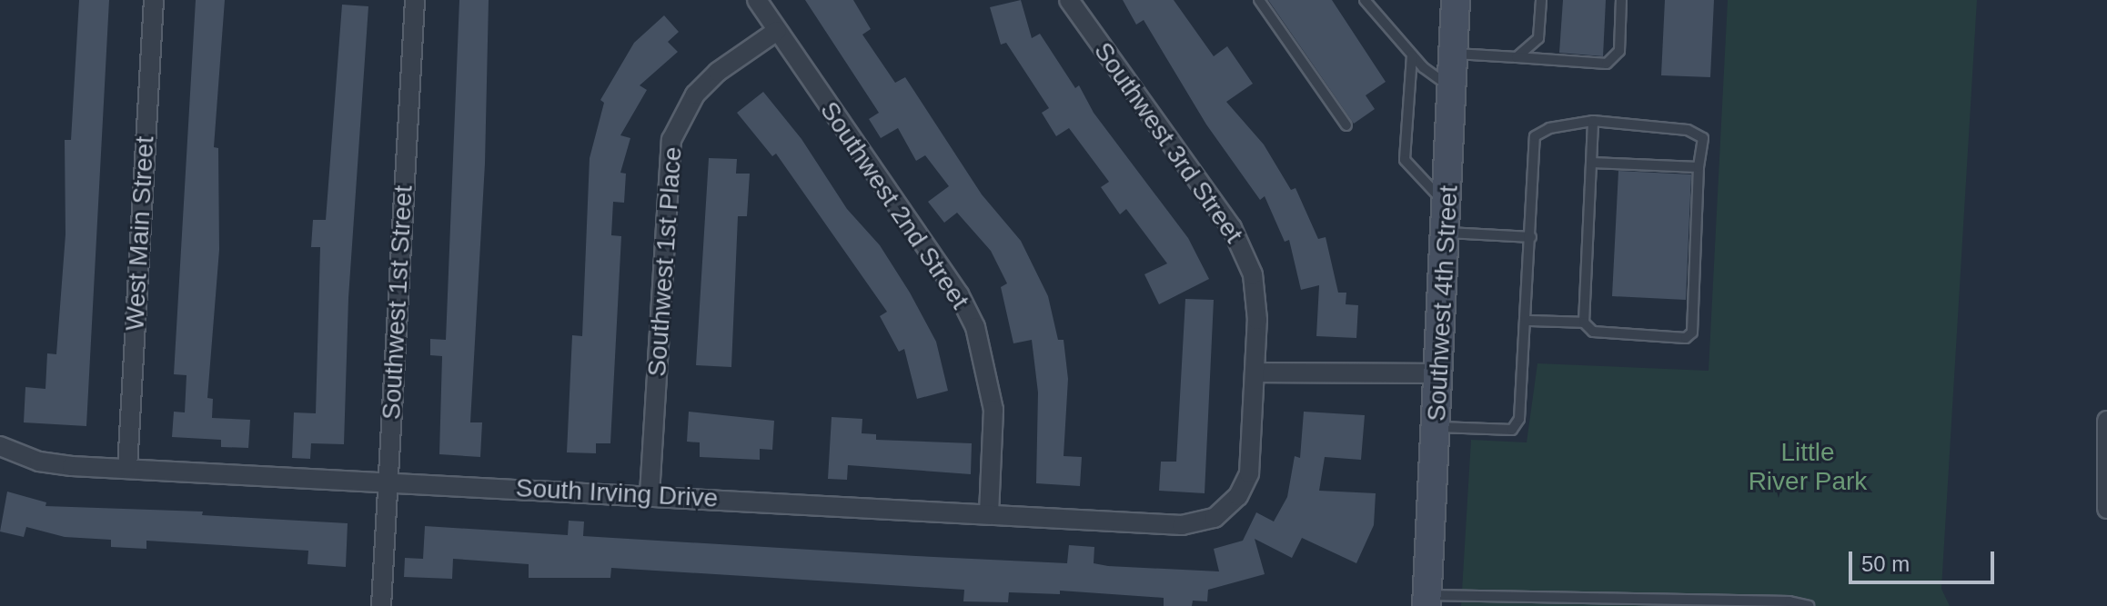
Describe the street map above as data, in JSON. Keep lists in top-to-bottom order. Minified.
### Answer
{"streets":{"main road":["Southwest 4th Street"],"street":["Southwest 3rd Street","Southwest 2nd Street","West Main Street","Southwest 1st Place","Southwest 1st Street","South Irving Drive"]},"crossings":[["Southwest 3rd Street","South Irving Drive"],["Southwest 2nd Street","Southwest 1st Place"],["Southwest 2nd Street","South Irving Drive"],["West Main Street","South Irving Drive"],["Southwest 1st Place","South Irving Drive"],["Southwest 1st Street","South Irving Drive"]],"parks":["Little River Park"],"scale_bar":"50 m"}
